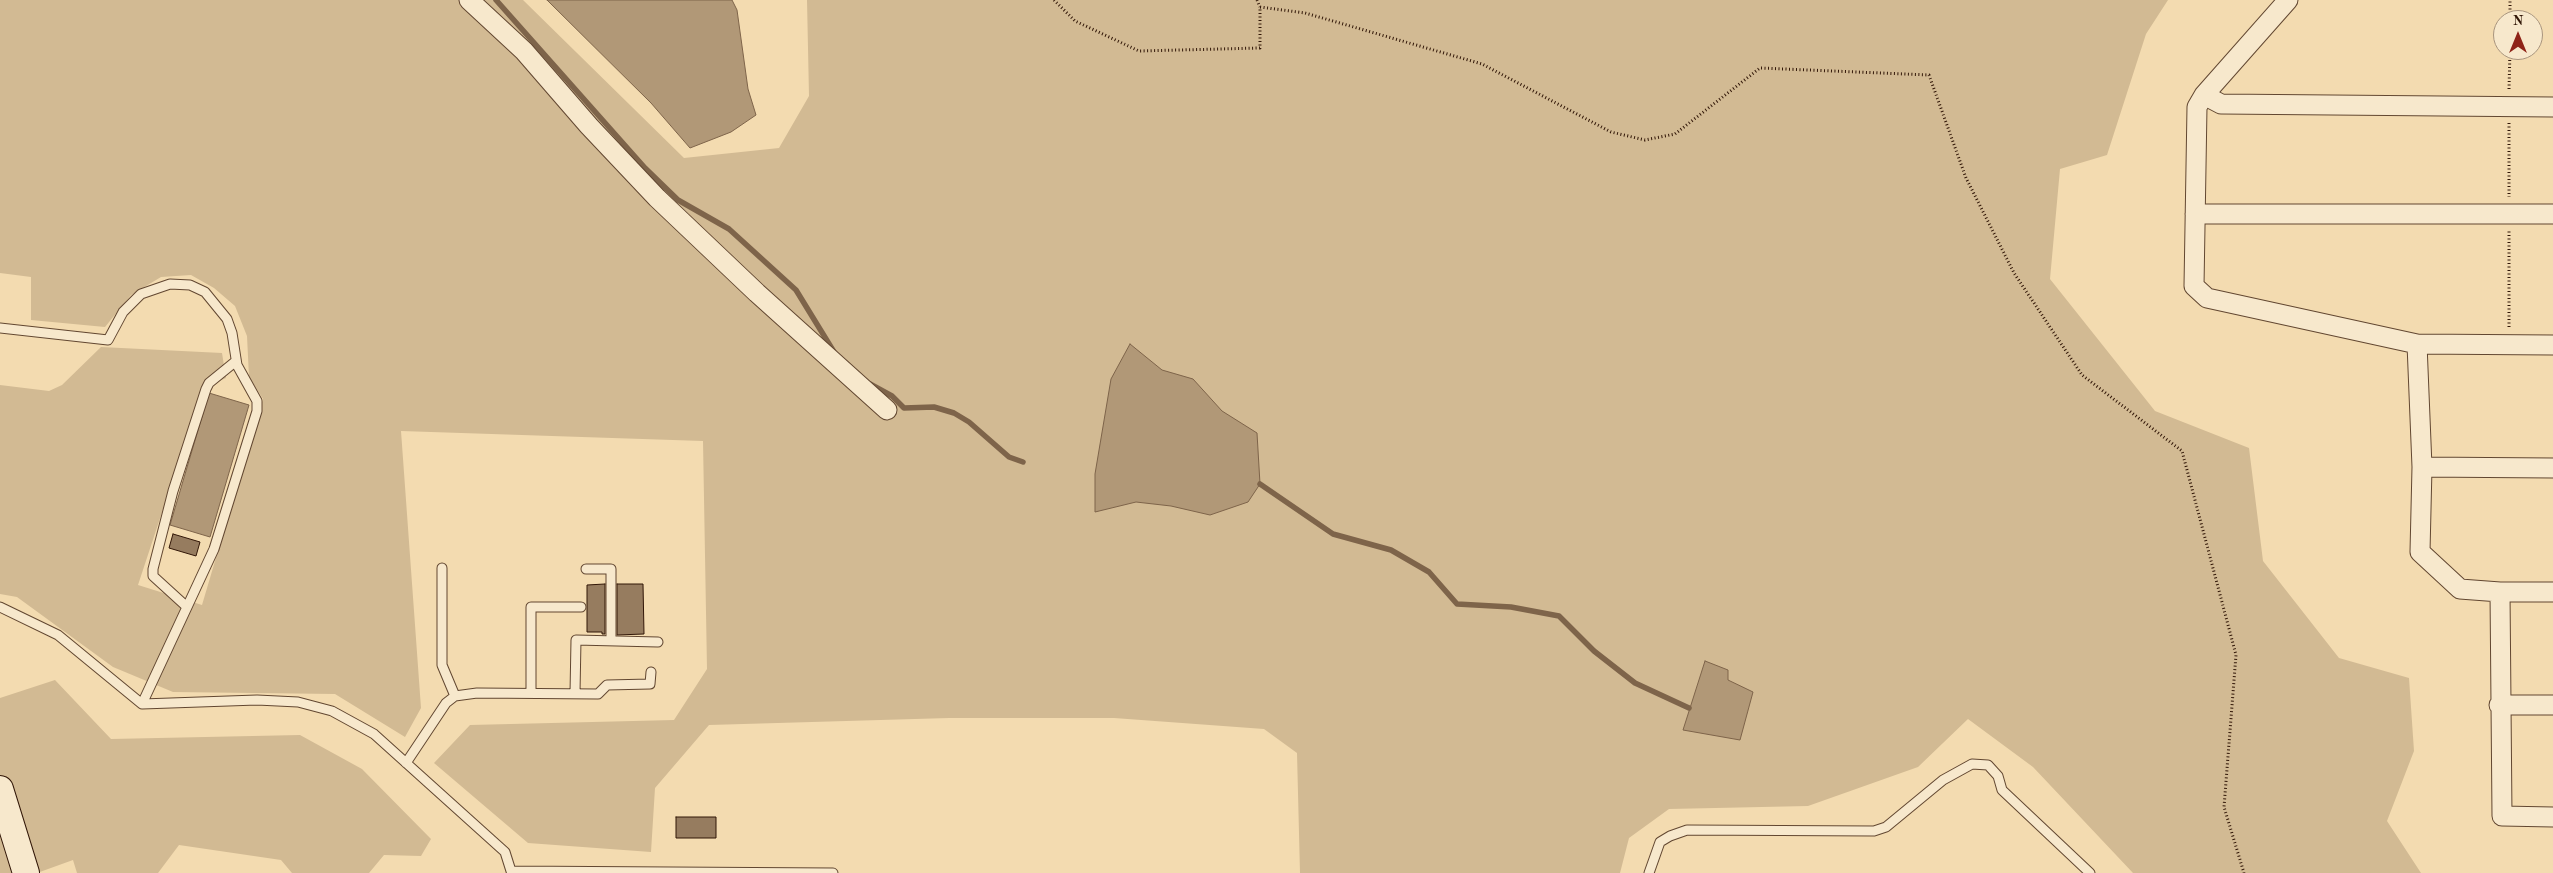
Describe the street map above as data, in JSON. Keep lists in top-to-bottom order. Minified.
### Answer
{"north":"top"}
